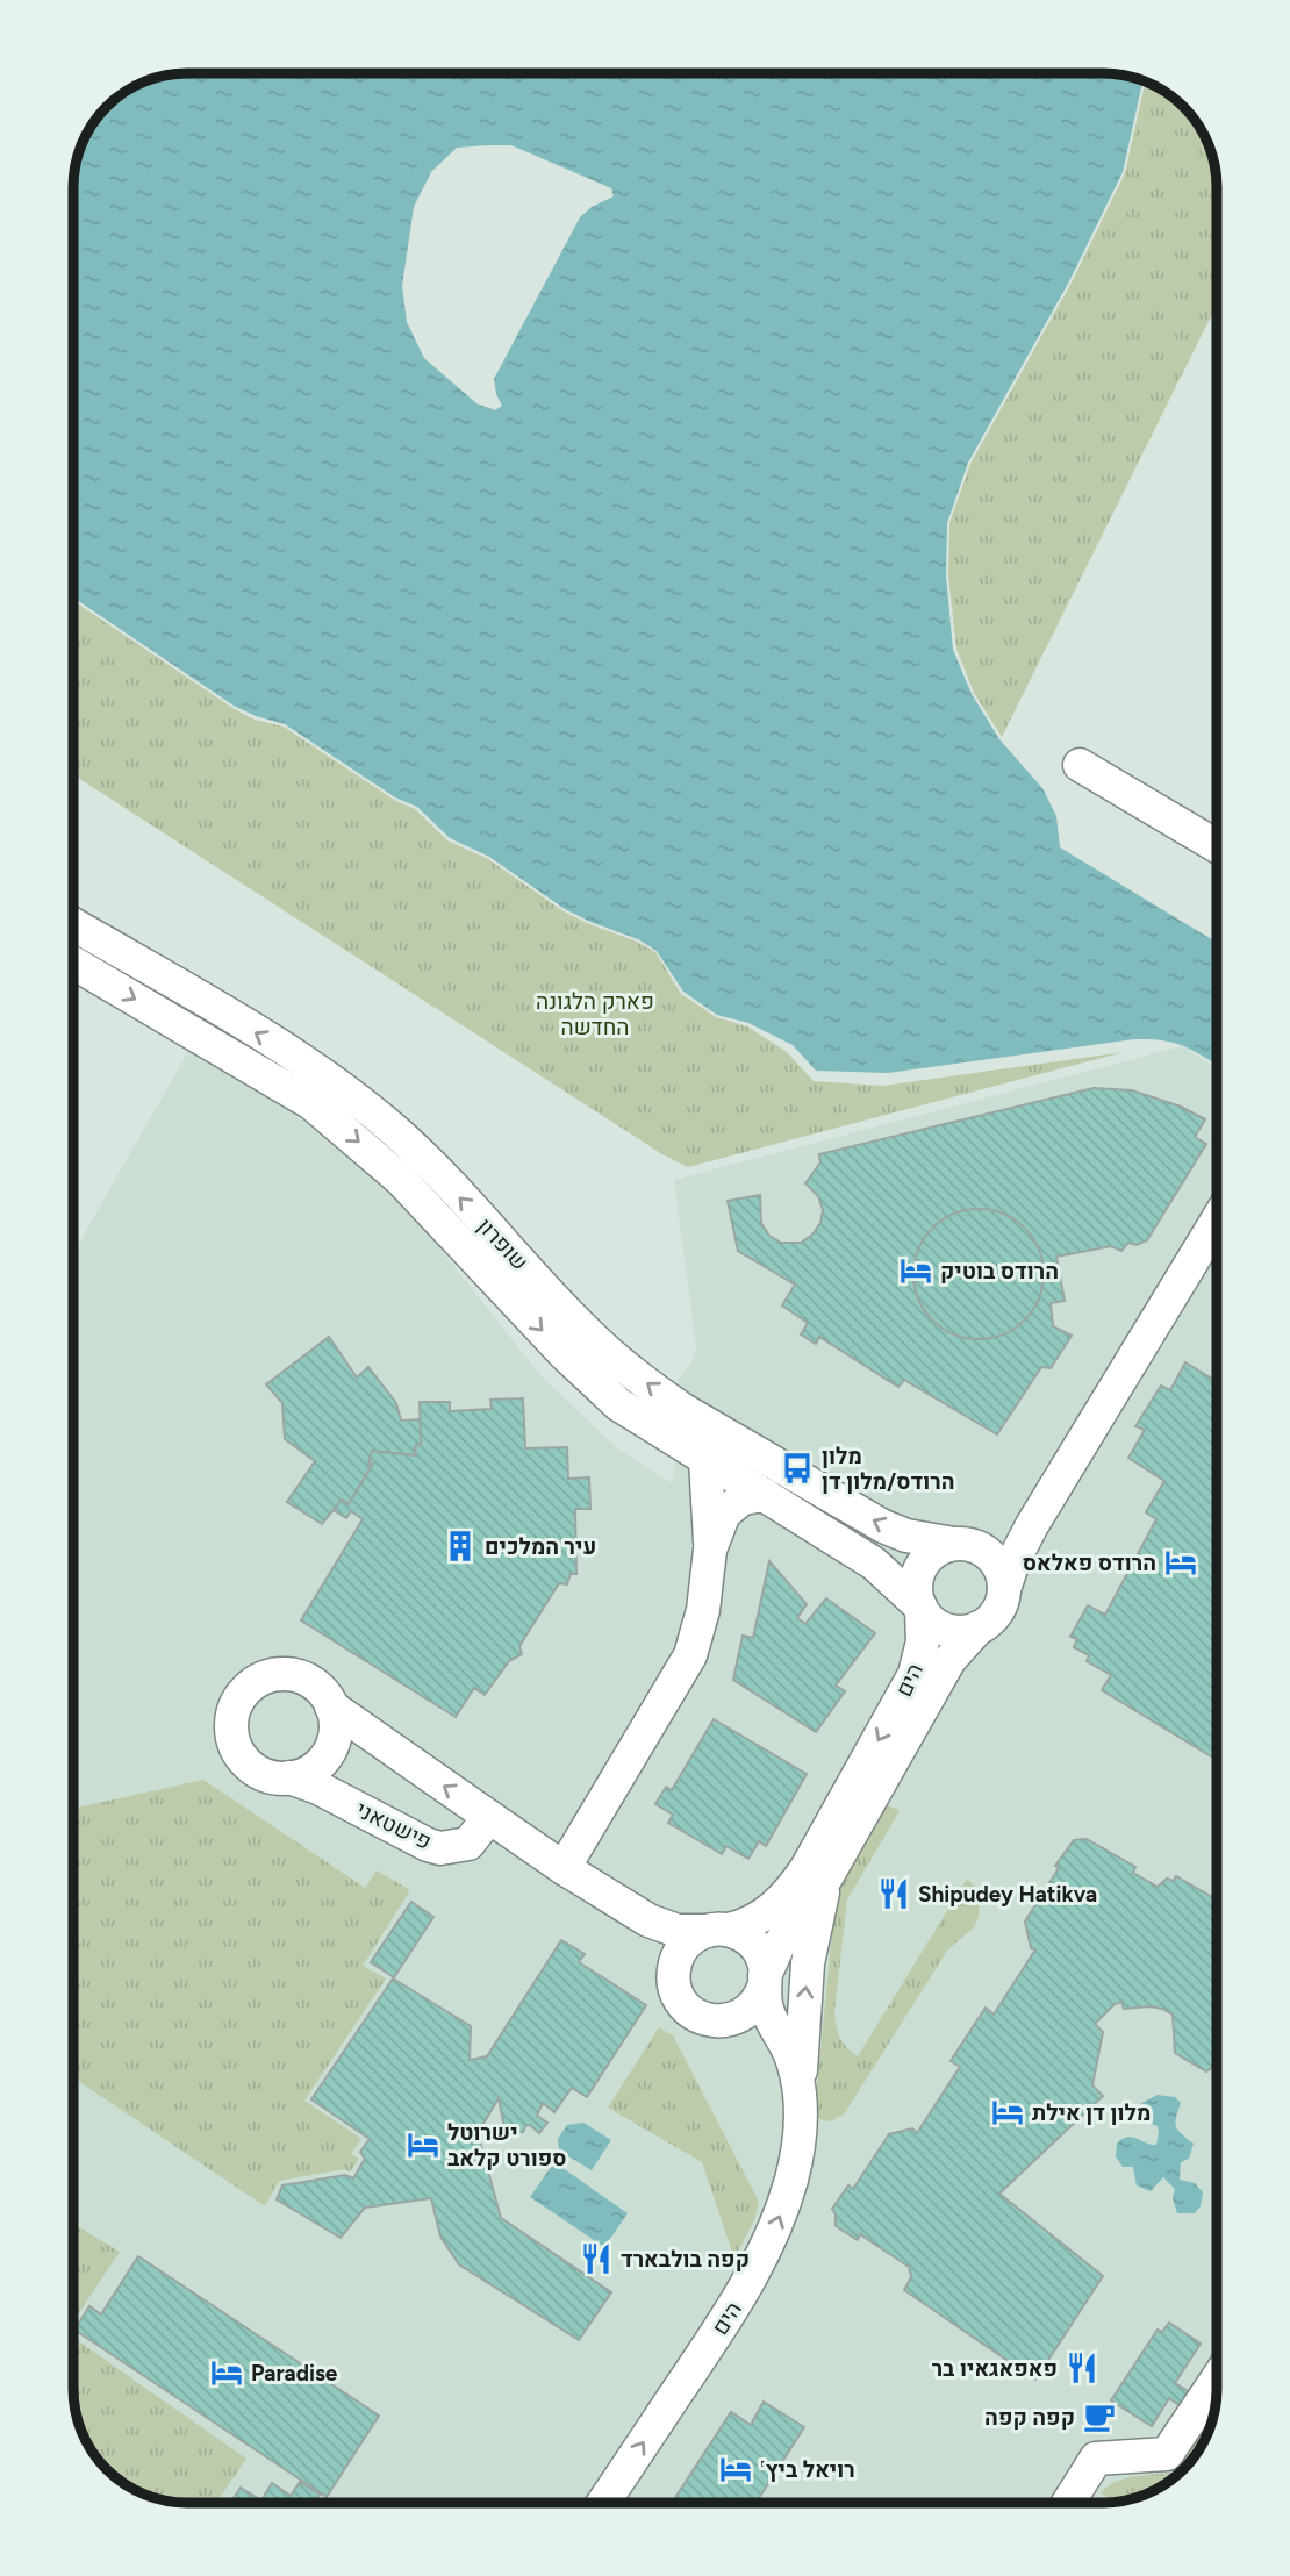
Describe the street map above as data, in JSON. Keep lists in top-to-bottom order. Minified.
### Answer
{"streets":{"street":["שופרון","הים","פישטאני"]},"crossings":[["שופרון","הים"]],"parks":["פארק הלגונה החדשה"],"places":{"hotel":["הרודס בוטיק","הרודס פאלאס","מלון דן אילת","ישרוטל ספורט קלאב","Paradise","'רויאל ביץ"],"bus stop":["מלון הרודס/מלון דן"],"building":["עיר המלכים"],"restaurant":["Shipudey Hatikva","קפה בולבארד","פאפאגאיו בר"],"cafe":["קפה קפה"]}}
